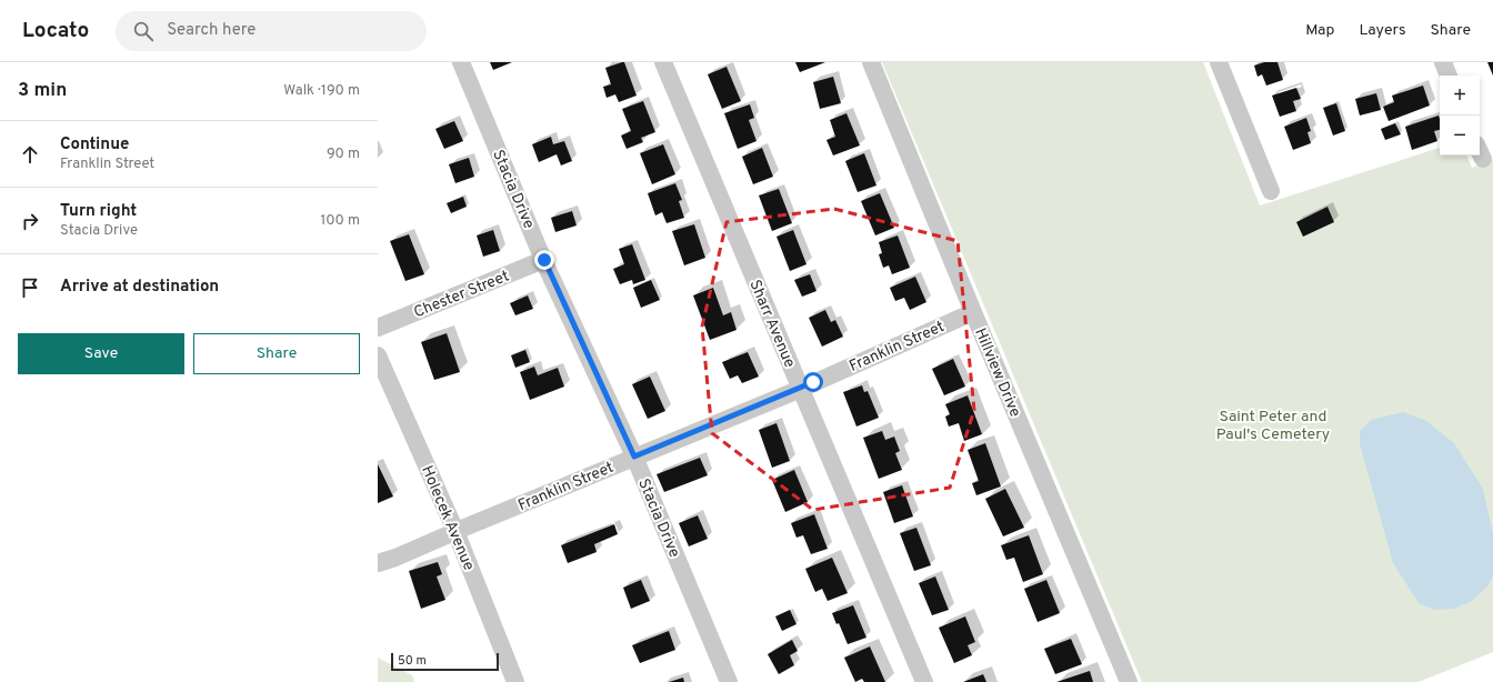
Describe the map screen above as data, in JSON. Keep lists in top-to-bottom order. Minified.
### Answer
{"streets":{"street":["Stacia Drive","Chester Street","Sharr Avenue","Franklin Street","Hillview Drive","Holecek Avenue"]},"crossings":[["Stacia Drive","Chester Street"],["Stacia Drive","Franklin Street"],["Sharr Avenue","Franklin Street"],["Franklin Street","Hillview Drive"],["Franklin Street","Holecek Avenue"]],"parks":["Saint Peter and Paul's Cemetery"],"scale_bar":"50 m","page":{"header":"Locato","search":"Search here","nav":["Map","Layers","Share"],"heading":["3 min","Walk · 190 m"],"map_buttons":["+","−"],"list":[["Continue","Franklin Street","90 m"],["Turn right","Stacia Drive","100 m"],"Arrive at destination"],"buttons":["Save","Share"],"scale":"50 m"}}
